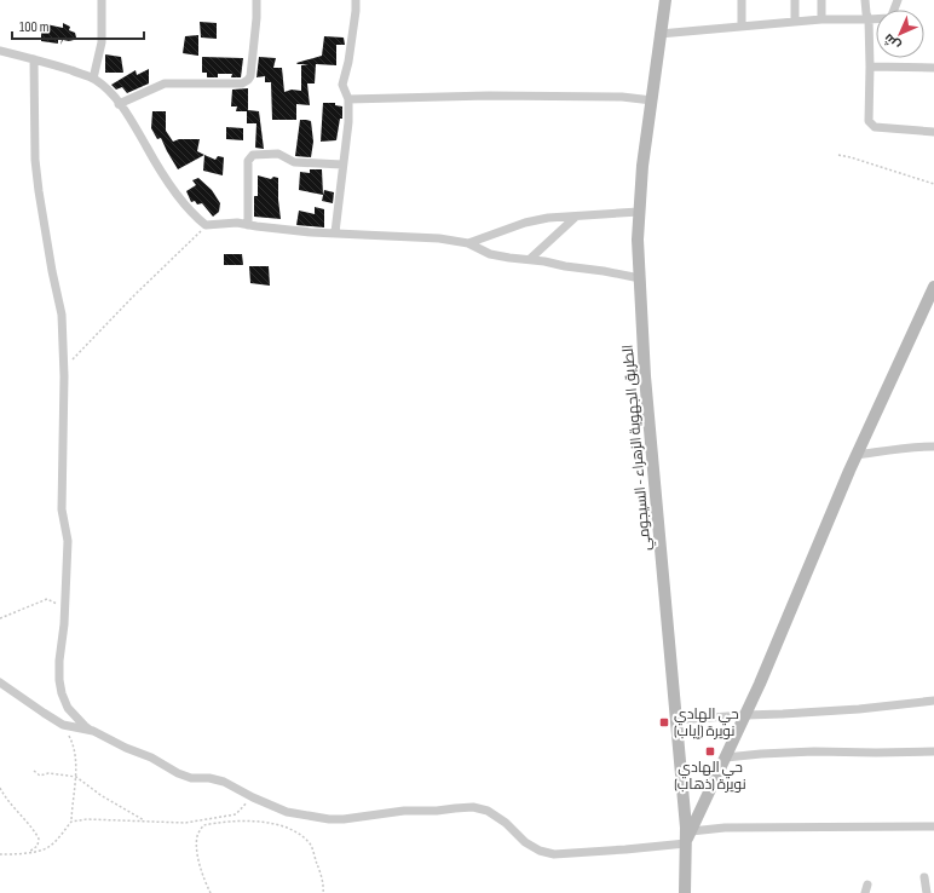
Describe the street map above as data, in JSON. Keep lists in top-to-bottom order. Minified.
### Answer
{"streets":{"main road":["الطريق الجهوية الزهراء - السيجومي"]},"places":{"transit":["حي الهادي نويرة (إياب)","حي الهادي نويرة (ذهاب)"]},"scale_bar":"100 m","north":"bottom left"}
